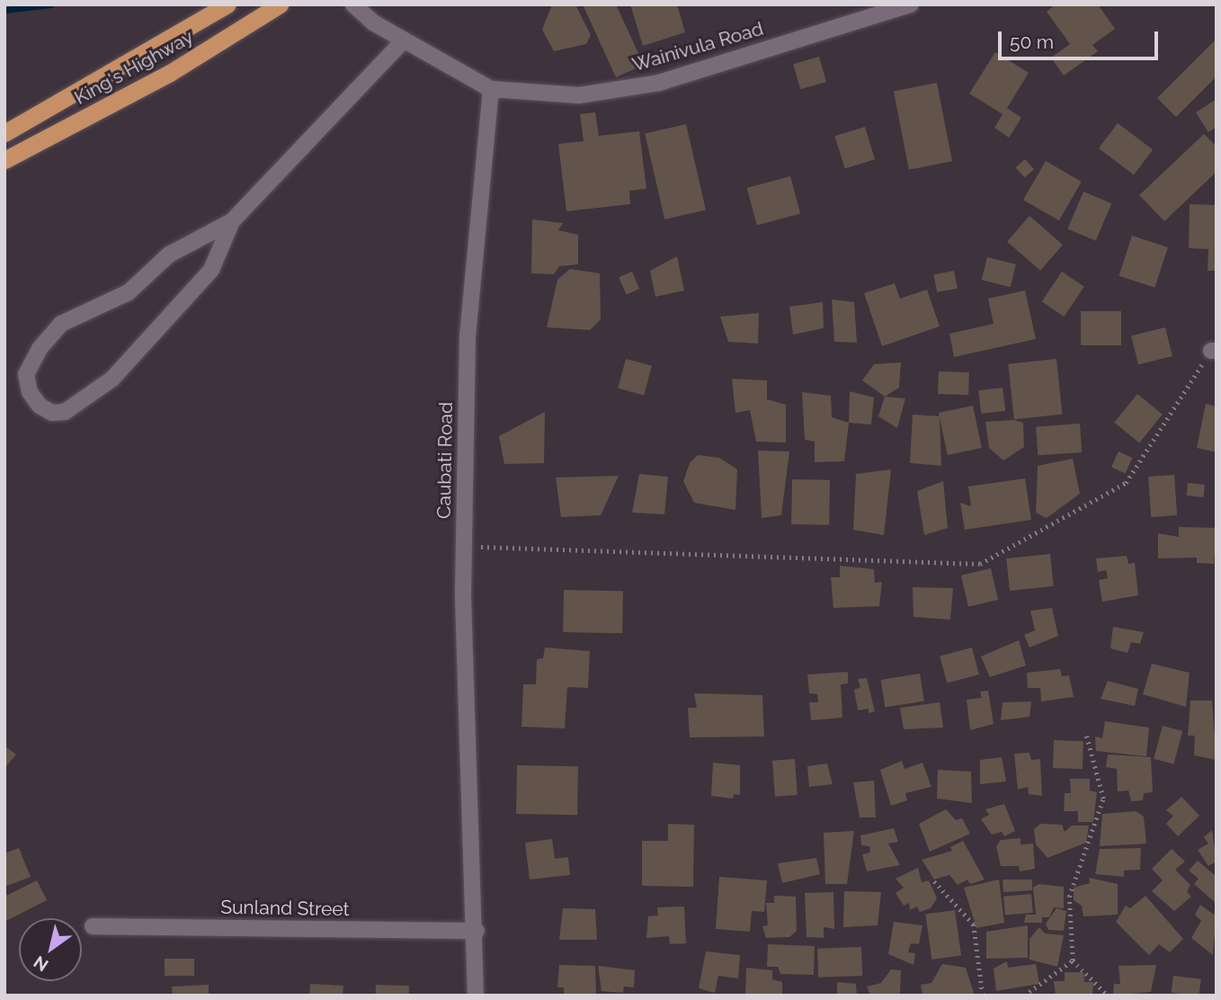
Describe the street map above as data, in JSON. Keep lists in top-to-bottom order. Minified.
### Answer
{"streets":{"highway":["King's Highway"],"street":["Wainivula Road","Caubati Road","Sunland Street"]},"crossings":[["Wainivula Road","Caubati Road"],["Caubati Road","Sunland Street"]],"scale_bar":"50 m","north":"bottom left"}
